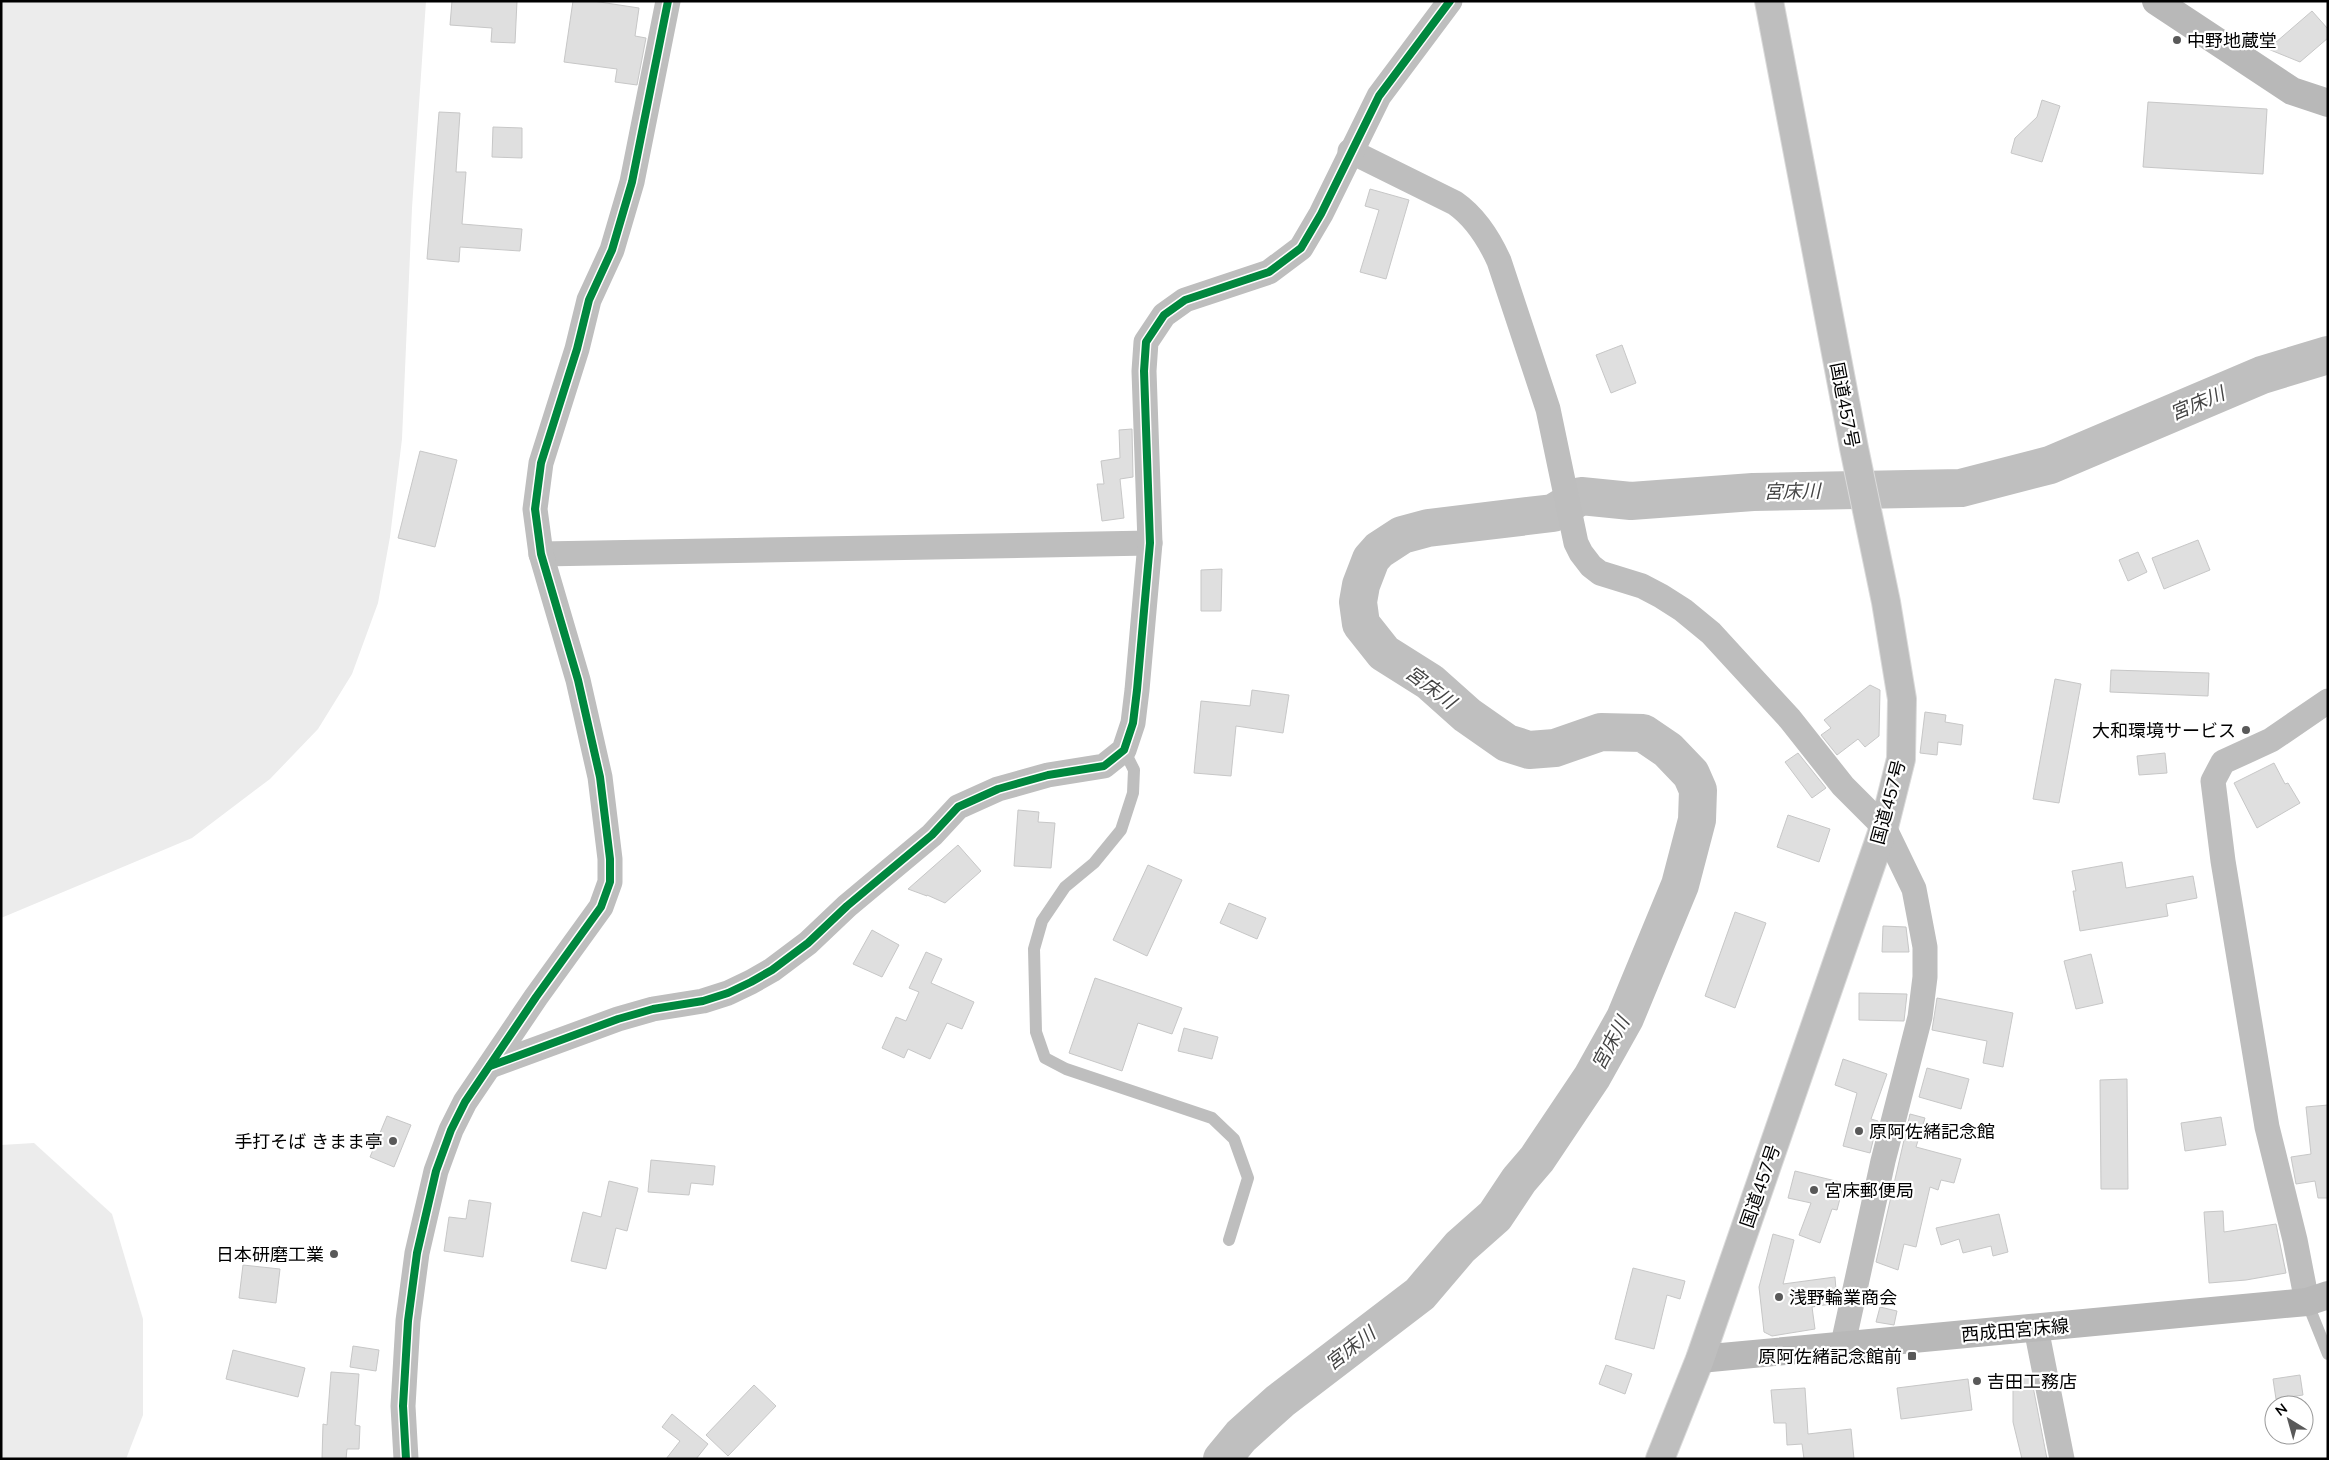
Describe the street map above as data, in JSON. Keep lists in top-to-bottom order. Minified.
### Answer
{"streets":{"highway":["国道457号"],"main road":["西成田宮床線"]},"crossings":[["国道457号","西成田宮床線"]],"water":["宮床川"],"places":{"other":["中野地蔵堂","大和環境サービス","原阿佐緒記念館","手打そば きまま亭","宮床郵便局","日本研磨工業","浅野輪業商会","吉田工務店"],"transit":["原阿佐緒記念館前"]},"north":"top left"}
